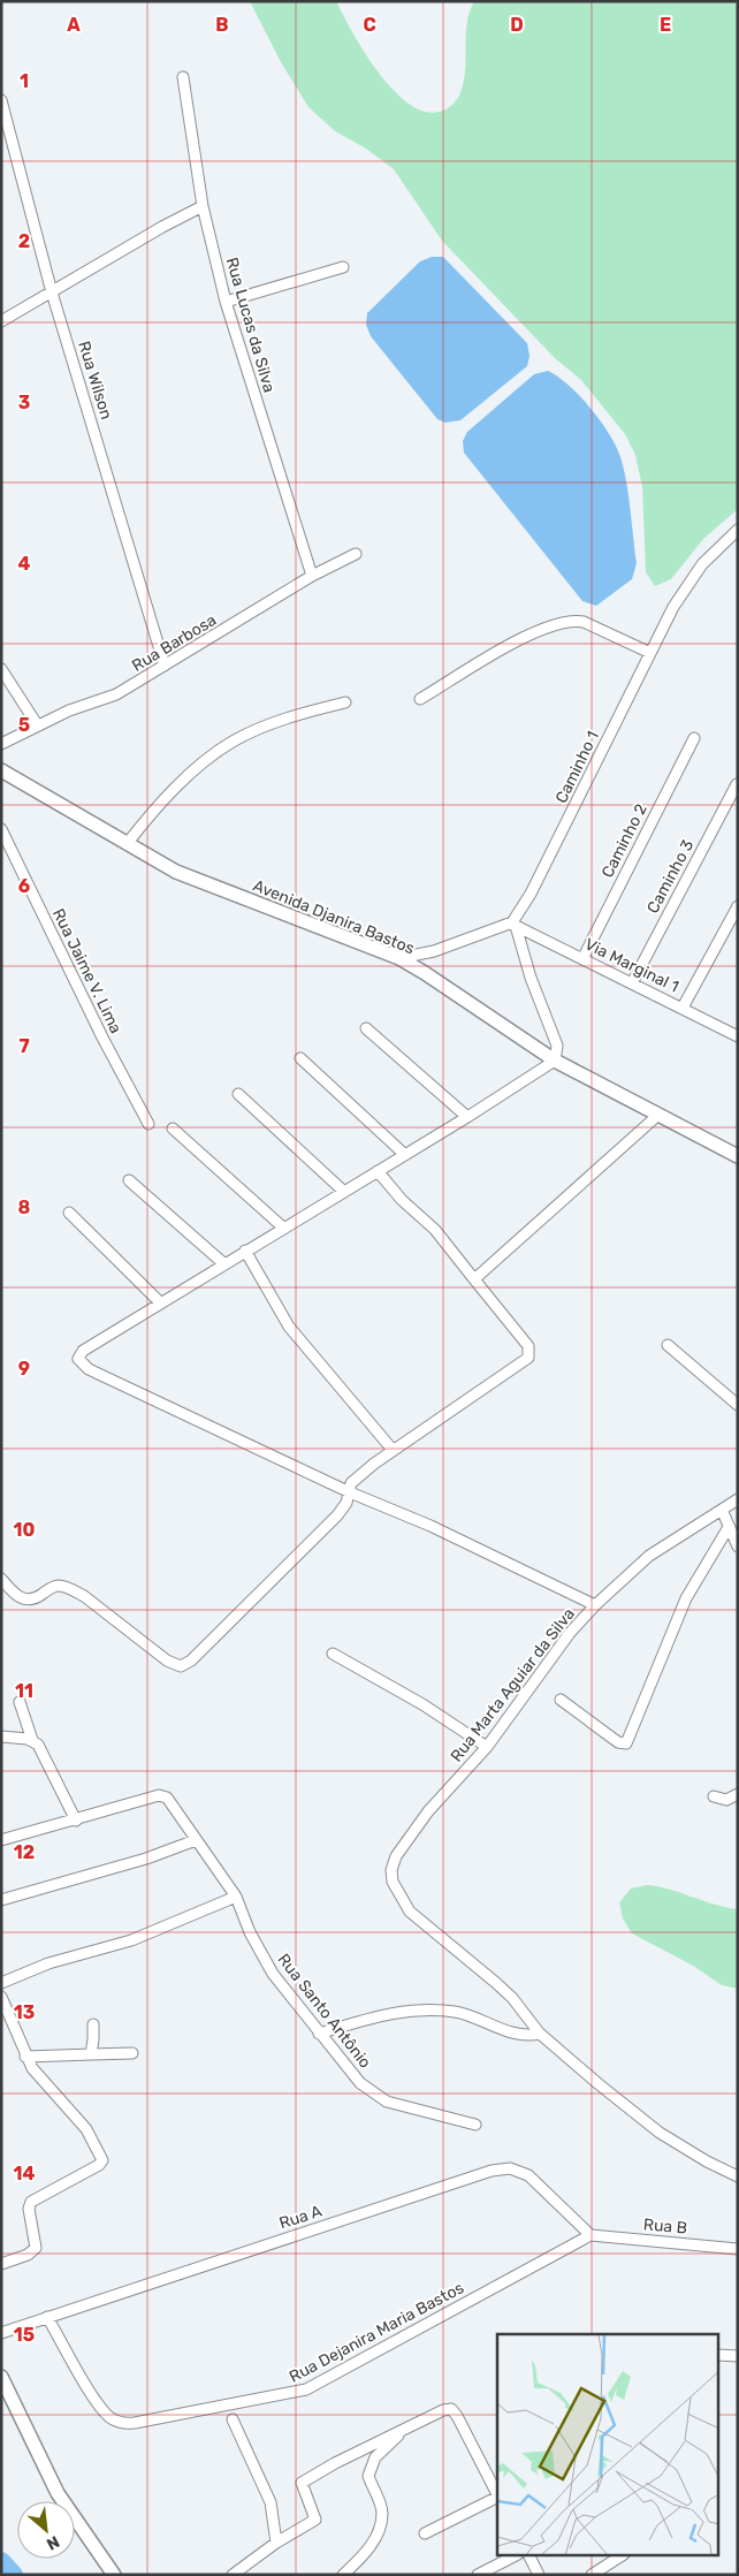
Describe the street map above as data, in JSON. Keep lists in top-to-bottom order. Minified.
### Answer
{"streets":{"main road":["Avenida Djanira Bastos"],"street":["Rua Lucas da Silva","Rua Wilson","Rua Barbosa","Caminho 1","Caminho 2","Caminho 3","Via Marginal 1","Rua Jaime V. Lima","Rua Marta Aguiar da Silva","Rua Santo Antônio","Rua A","Rua B","Rua Dejanira Maria Bastos"]},"crossings":[["Rua Lucas da Silva","Rua Barbosa"],["Rua Wilson","Rua Barbosa"],["Caminho 1","Via Marginal 1"],["Caminho 2","Via Marginal 1"],["Caminho 3","Via Marginal 1"],["Rua A","Rua B"],["Rua A","Rua Dejanira Maria Bastos"],["Rua B","Rua Dejanira Maria Bastos"]],"north":"bottom right","grid":{"columns":["A","B","C","D","E"],"rows":["1","2","3","4","5","6","7","8","9","10","11","12","13","14","15"]}}
